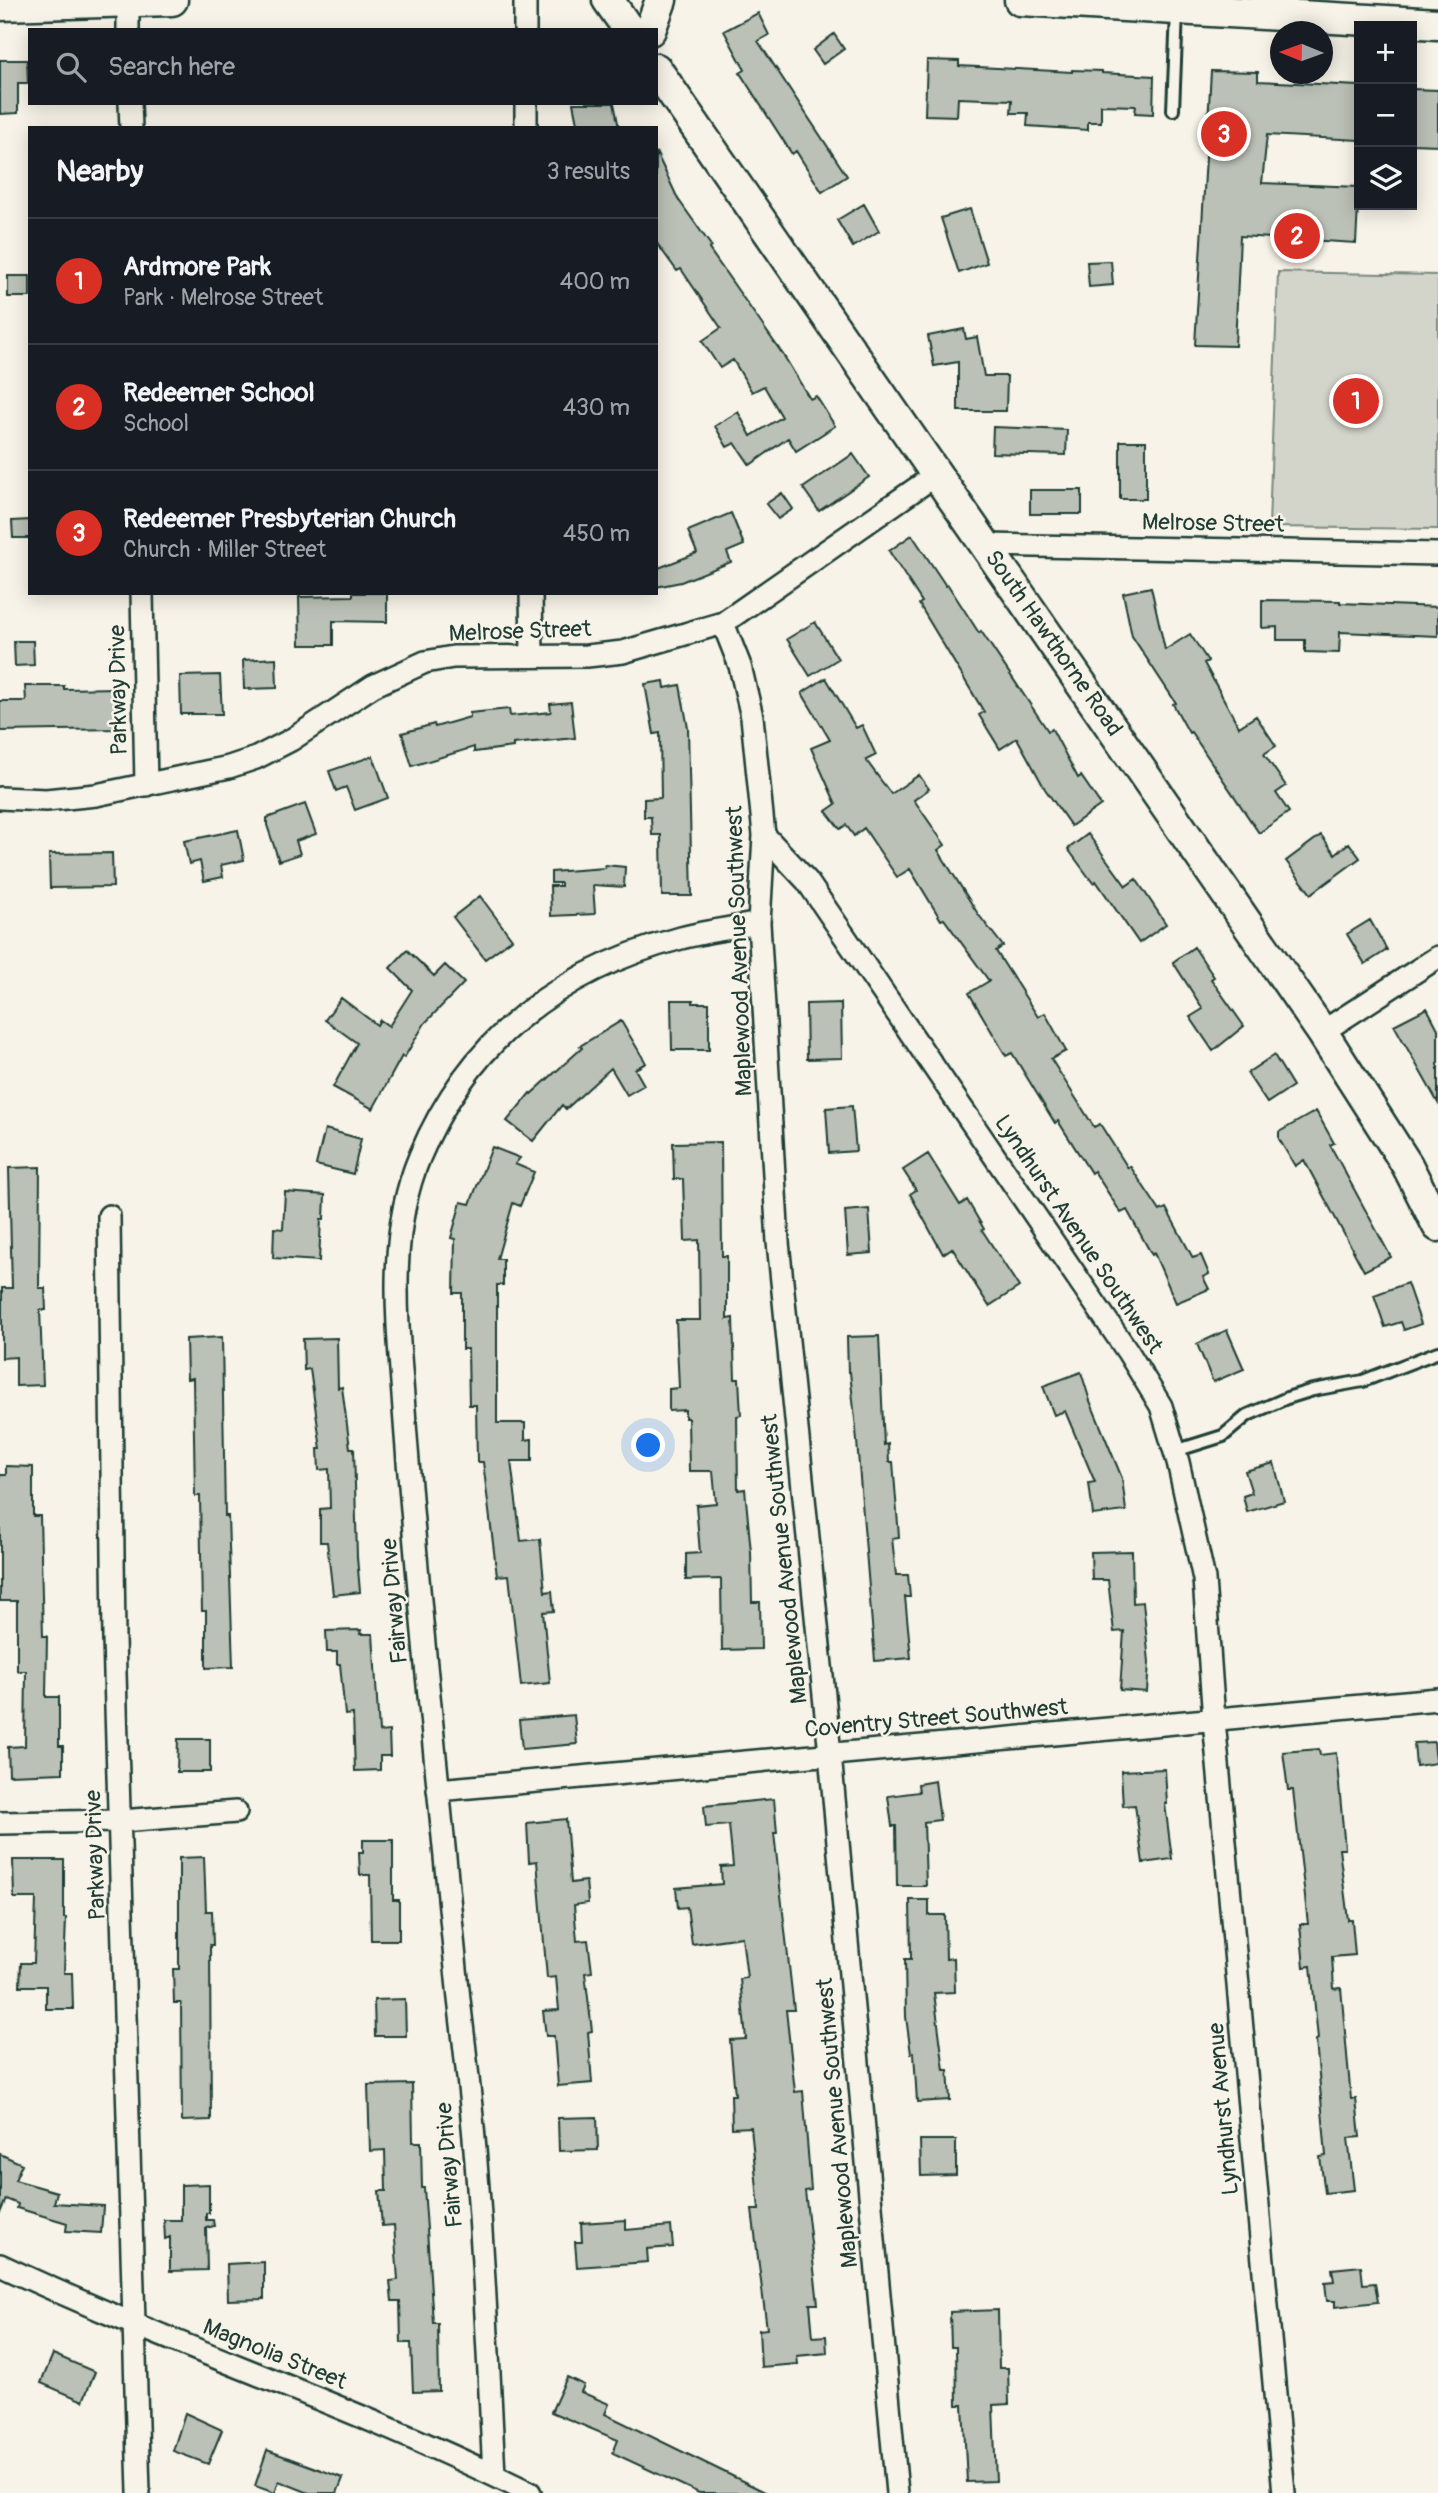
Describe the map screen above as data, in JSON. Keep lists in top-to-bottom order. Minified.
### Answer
{"streets":{"main road":["South Hawthorne Road"],"street":["Melrose Street","Parkway Drive","Maplewood Avenue Southwest","Lyndhurst Avenue Southwest","Fairway Drive","Coventry Street Southwest","Lyndhurst Avenue","Magnolia Street"]},"crossings":[["Melrose Street","South Hawthorne Road"],["Melrose Street","Parkway Drive"],["Melrose Street","Maplewood Avenue Southwest"],["Parkway Drive","Magnolia Street"],["Maplewood Avenue Southwest","Lyndhurst Avenue Southwest"],["Maplewood Avenue Southwest","Fairway Drive"],["Maplewood Avenue Southwest","Coventry Street Southwest"],["Lyndhurst Avenue Southwest","Coventry Street Southwest"],["Lyndhurst Avenue Southwest","Lyndhurst Avenue"],["Fairway Drive","Coventry Street Southwest"],["Fairway Drive","Magnolia Street"],["Coventry Street Southwest","Lyndhurst Avenue"]],"north":"left","page":{"map_buttons":["+","−"],"search":"Search here","pins":["3","2","1"],"heading":["Nearby","3 results"],"list":[{"mark":"1","name":"Ardmore Park","note":"Park · Melrose Street","value":"400 m"},{"mark":"2","name":"Redeemer School","note":"School","value":"430 m"},{"mark":"3","name":"Redeemer Presbyterian Church","note":"Church · Miller Street","value":"450 m"}]}}
